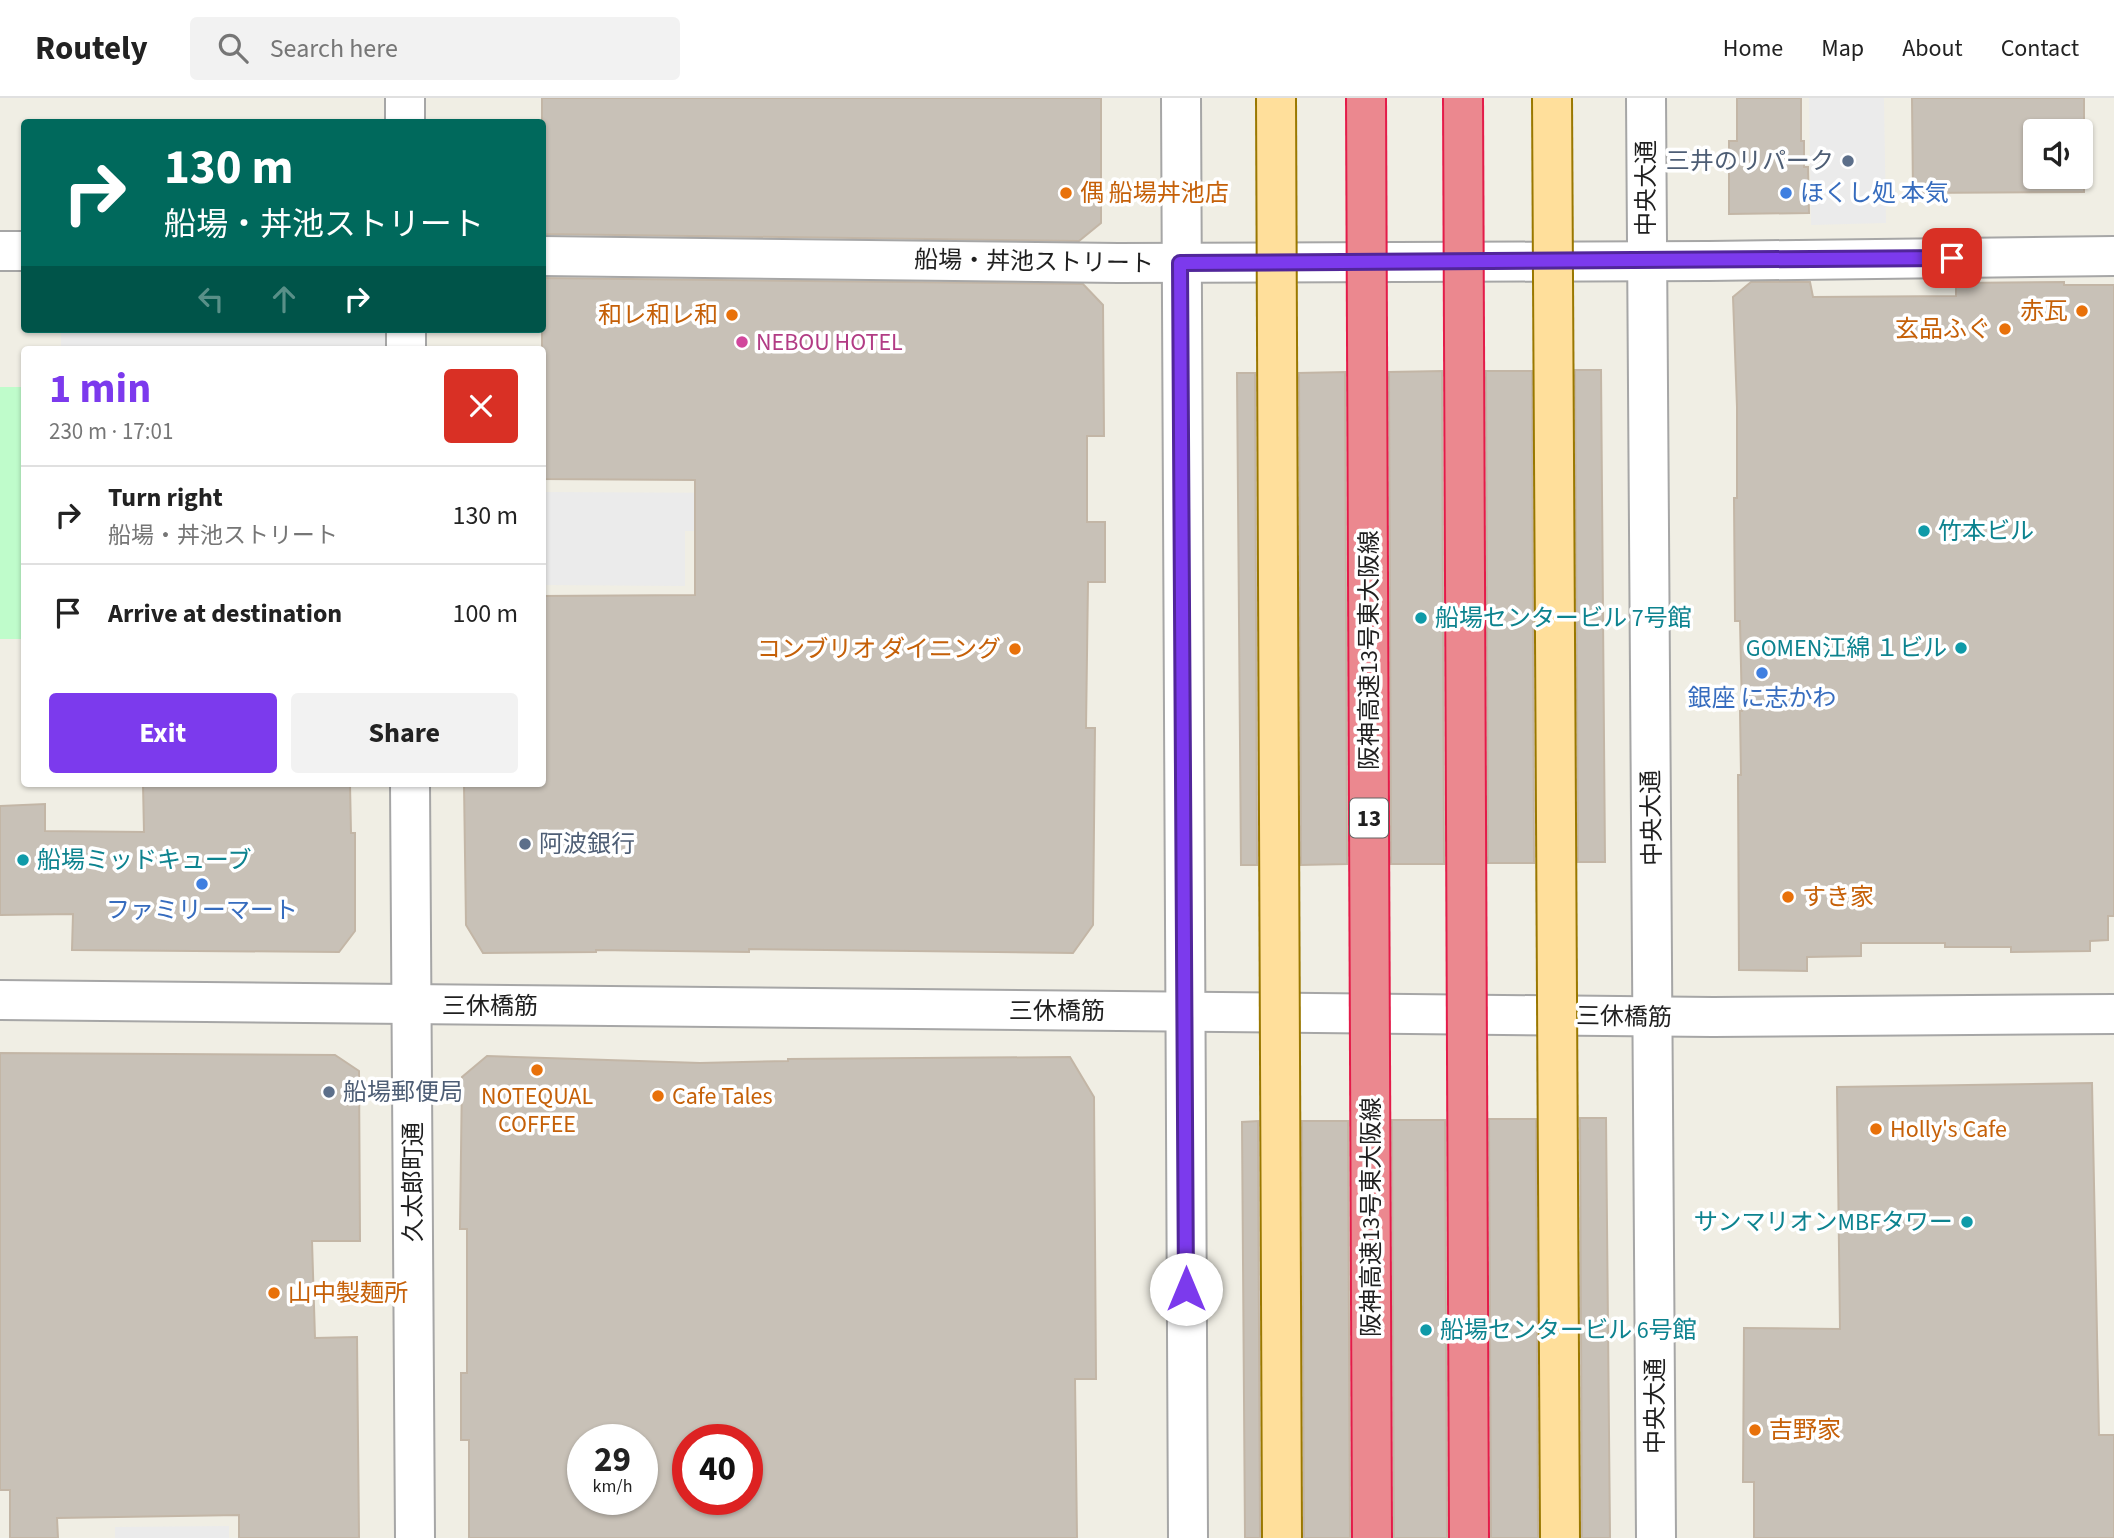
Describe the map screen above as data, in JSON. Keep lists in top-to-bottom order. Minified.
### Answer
{"streets":{"highway":["阪神高速13号東大阪線","13"],"street":["中央大通","船場・丼池ストリート","三休橋筋","久太郎町通"]},"crossings":[["中央大通","船場・丼池ストリート"],["中央大通","三休橋筋"],["三休橋筋","久太郎町通"]],"places":["三井のリパーク","偶 船場丼池店","ほくし処 本気","赤瓦","和レ和レ和","玄品ふぐ","NEBOU HOTEL","竹本ビル","船場センタービル 7号館","GOMEN江綿 １ビル","コンブリオ ダイニング","銀座 に志かわ","阿波銀行","船場ミッドキューブ","ファミリーマート","すき家","NOTEQUAL COFFEE","船場郵便局","Cafe Tales","Holly's Cafe","サンマリオンMBFタワー","山中製麺所","船場センタービル 6号館","吉野家"],"page":{"header":"Routely","search":"Search here","nav":["Home","Map","About","Contact"],"turn":["130 m","船場・丼池ストリート"],"heading":["1 min","230 m · 17:01"],"list":[{"name":"Turn right","note":"船場・丼池ストリート","value":"130 m"},{"name":"Arrive at destination","value":"100 m"}],"buttons":["Exit","Share"],"speed":"29 km/h","limit":"40"}}
